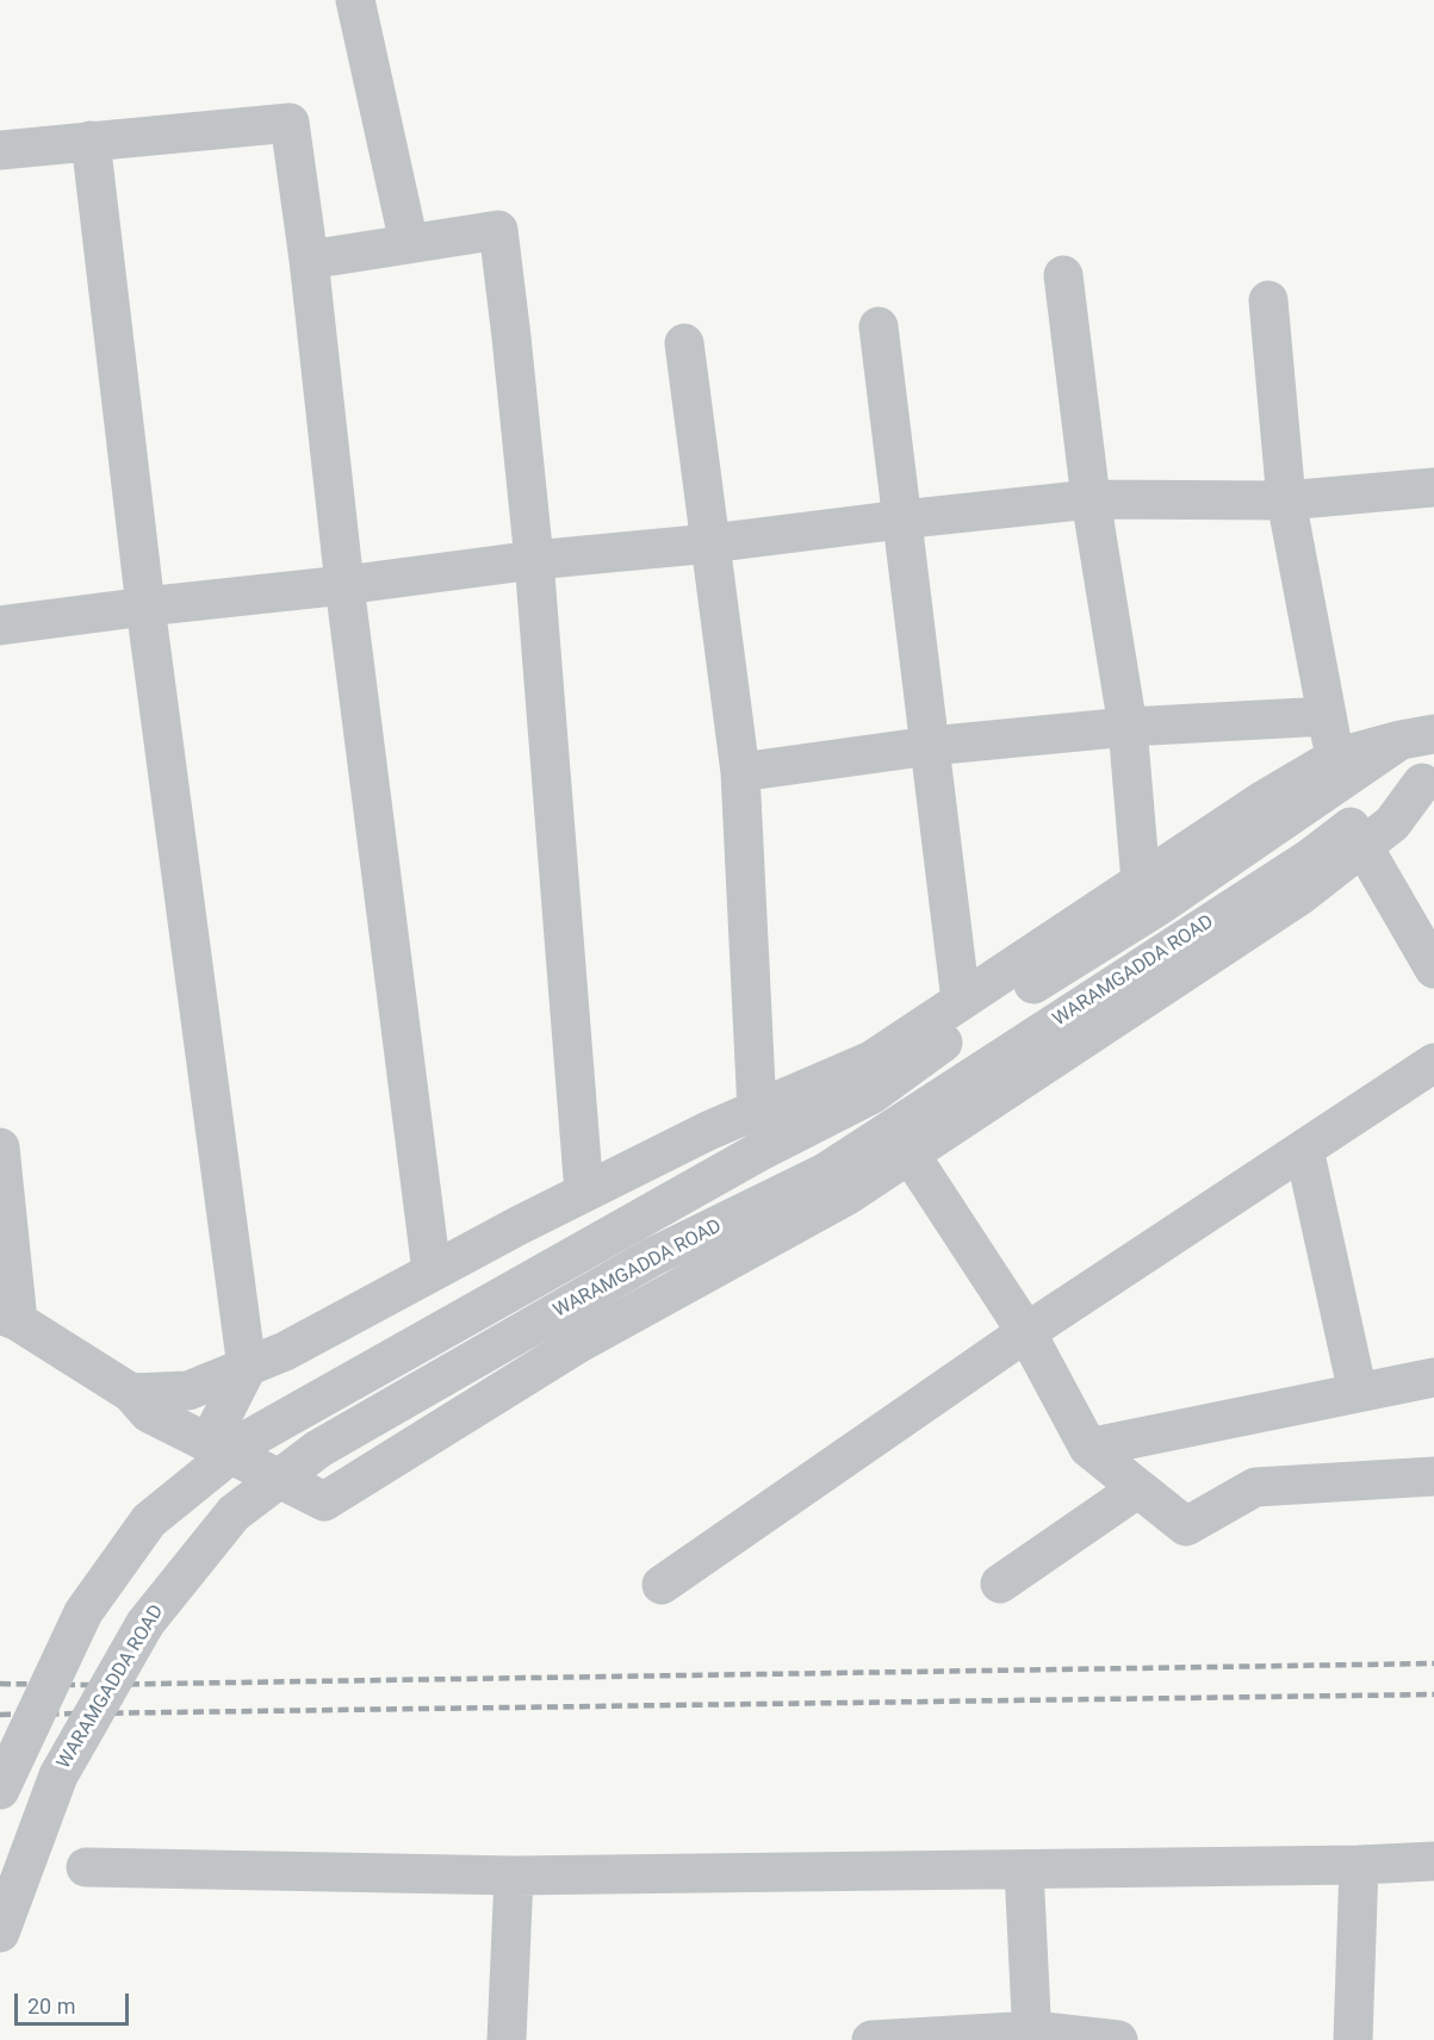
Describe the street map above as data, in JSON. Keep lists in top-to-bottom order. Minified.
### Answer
{"streets":{"street":["WARAMGADDA ROAD"]},"scale_bar":"20 m"}
